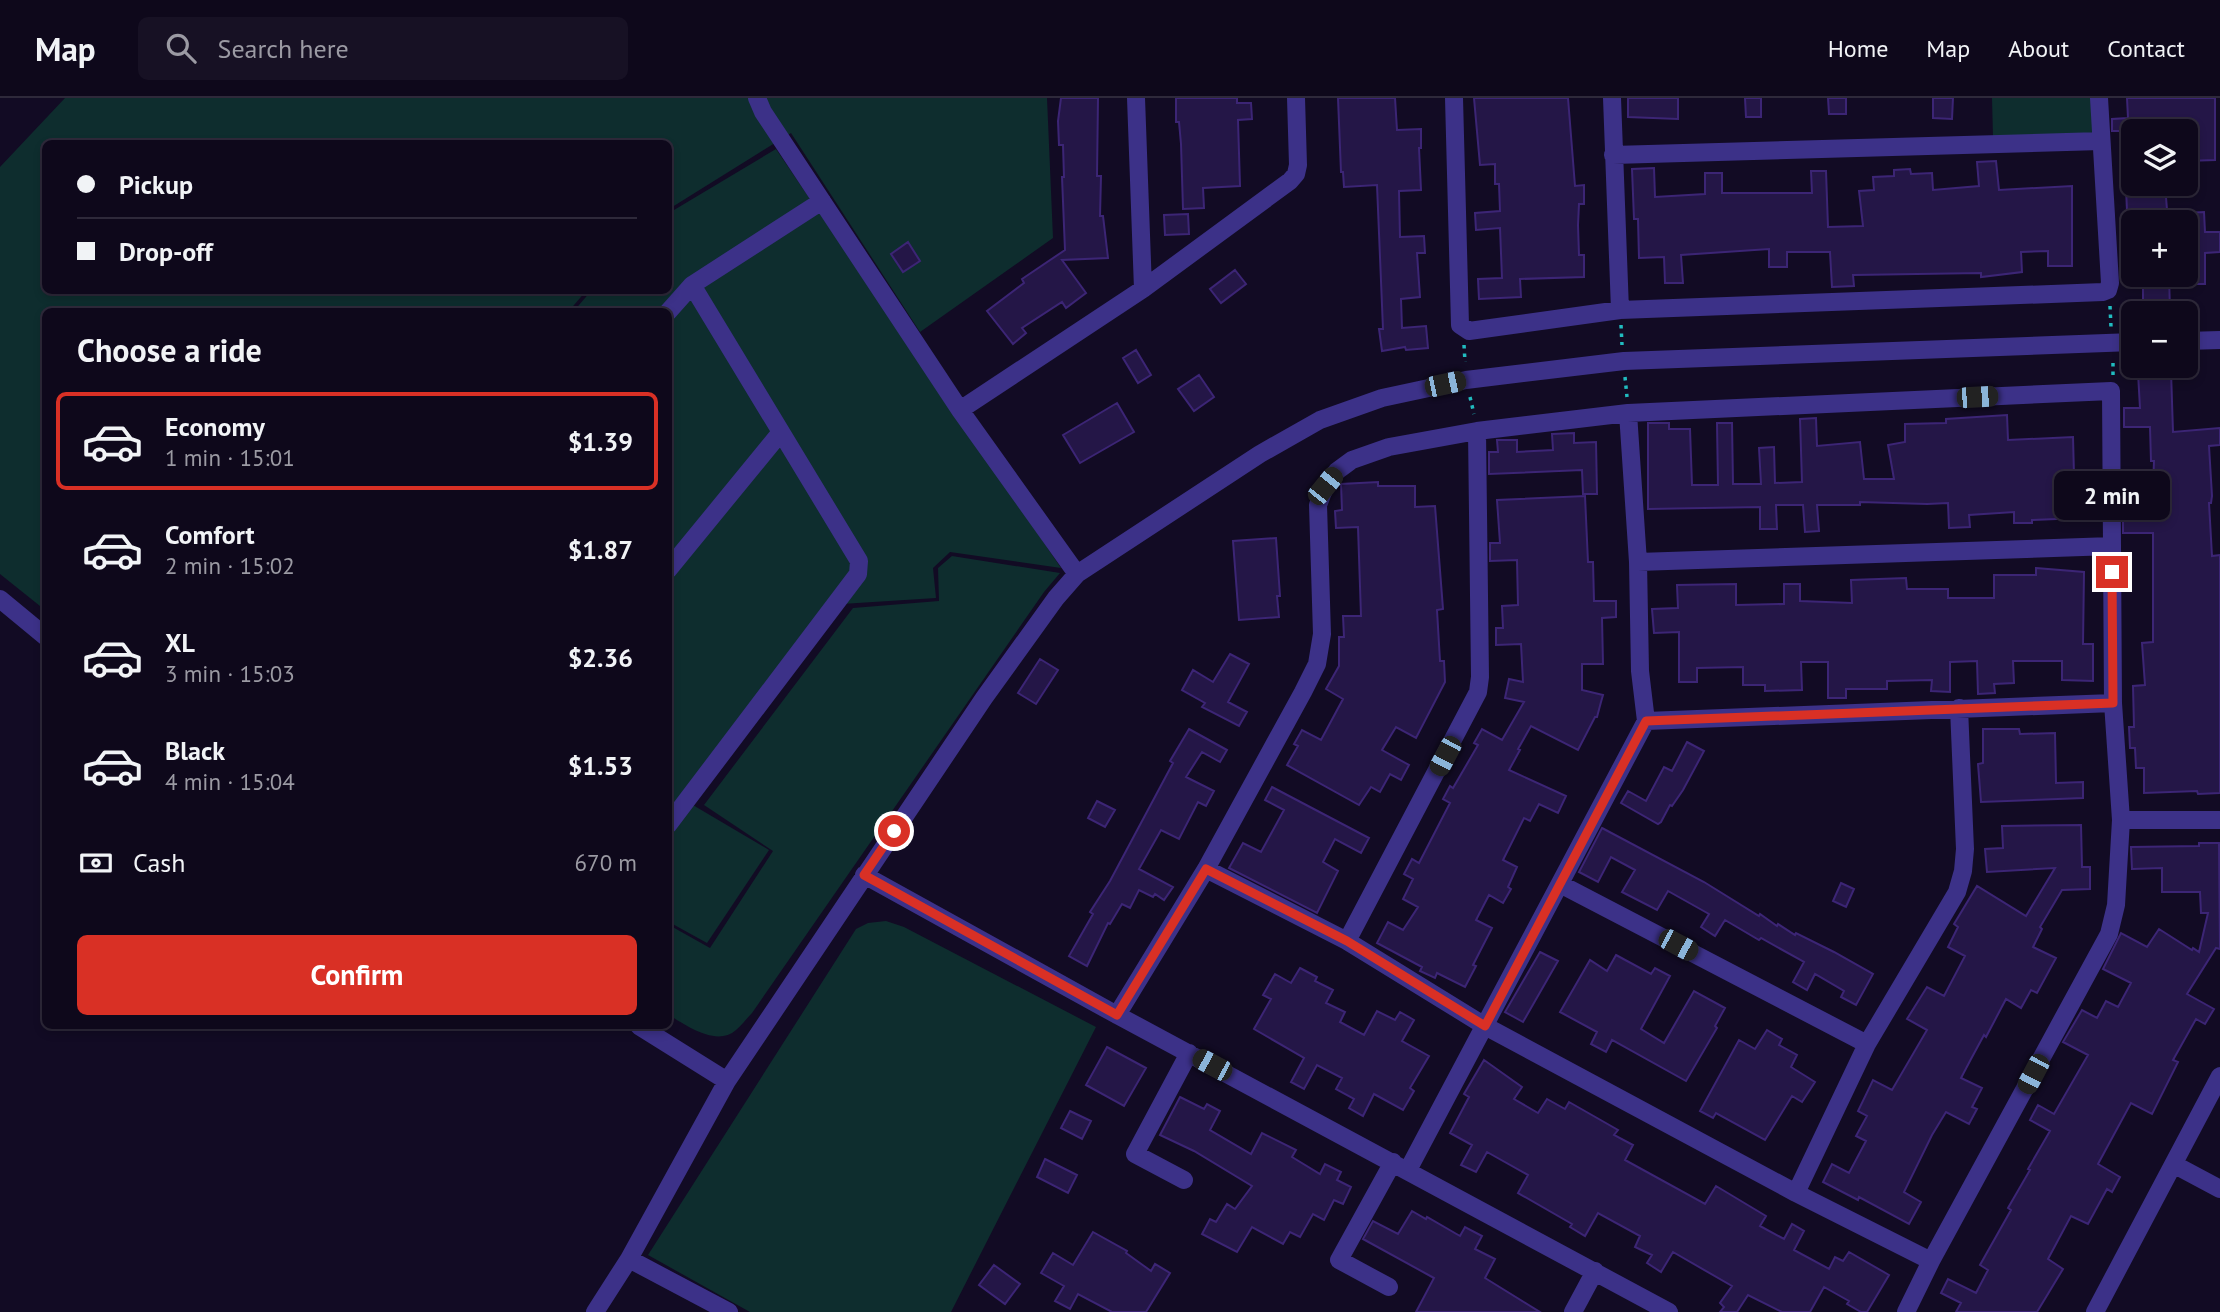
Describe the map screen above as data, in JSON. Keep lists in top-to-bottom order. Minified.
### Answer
{"page":{"header":"Map","search":"Search here","nav":["Home","Map","About","Contact"],"map_buttons":["+","−"],"banner":["Pickup","Drop-off"],"heading":"Choose a ride","list":[{"name":"Economy","note":"1 min · 15:01","value":"$1.39"},{"name":"Comfort","note":"2 min · 15:02","value":"$1.87"},{"name":"XL","note":"3 min · 15:03","value":"$2.36"},{"name":"Black","note":"4 min · 15:04","value":"$1.53"}],"bubble":"2 min","pay":["Cash","670 m"],"buttons":"Confirm"}}
